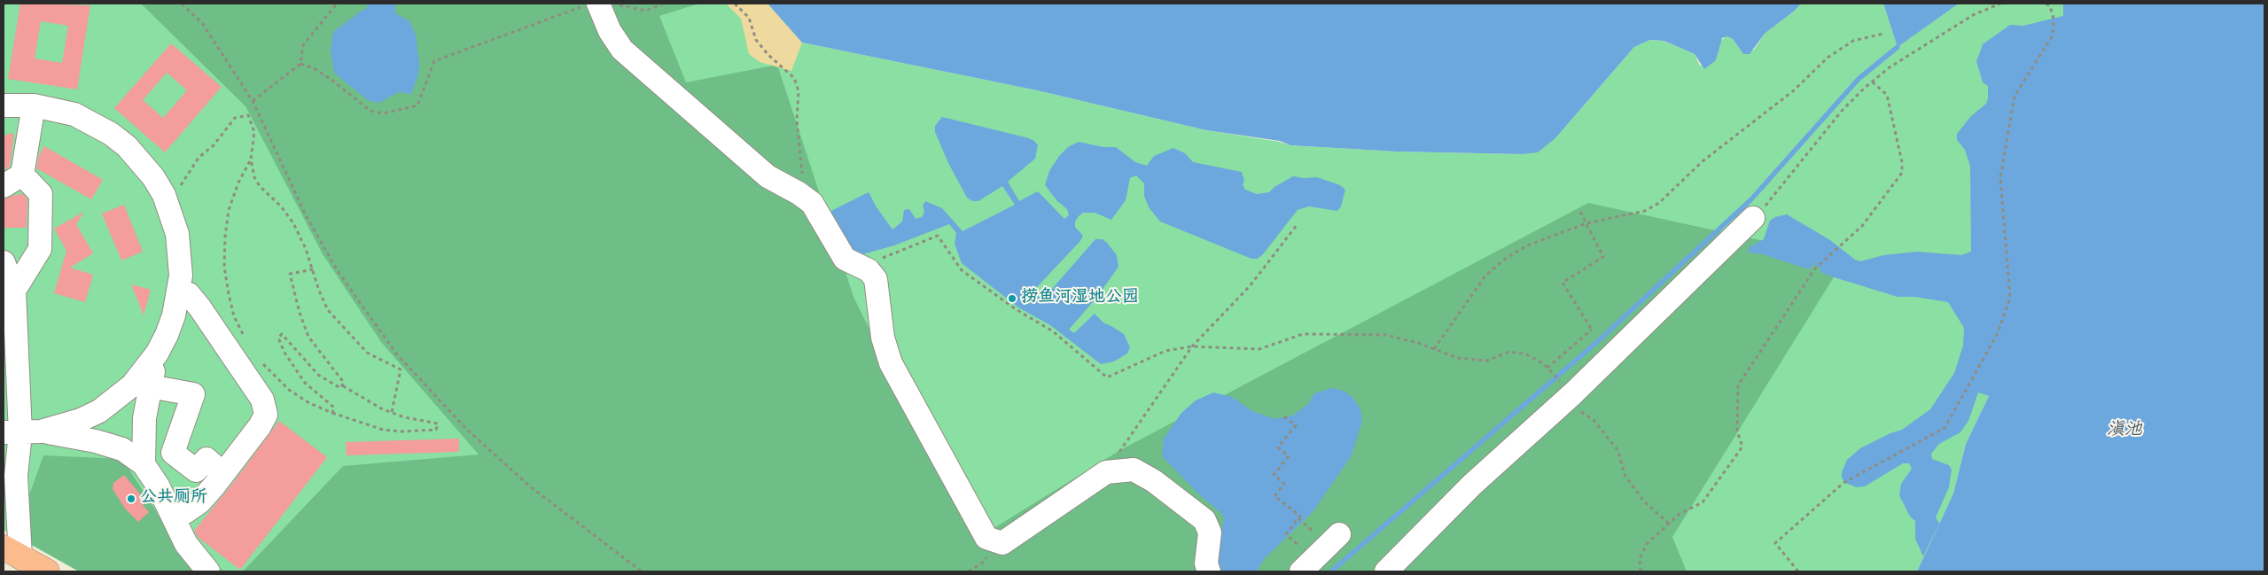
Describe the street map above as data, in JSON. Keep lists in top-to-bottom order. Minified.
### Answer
{"water":["滇池"],"places":["捞鱼河湿地公园","公共厕所"]}
